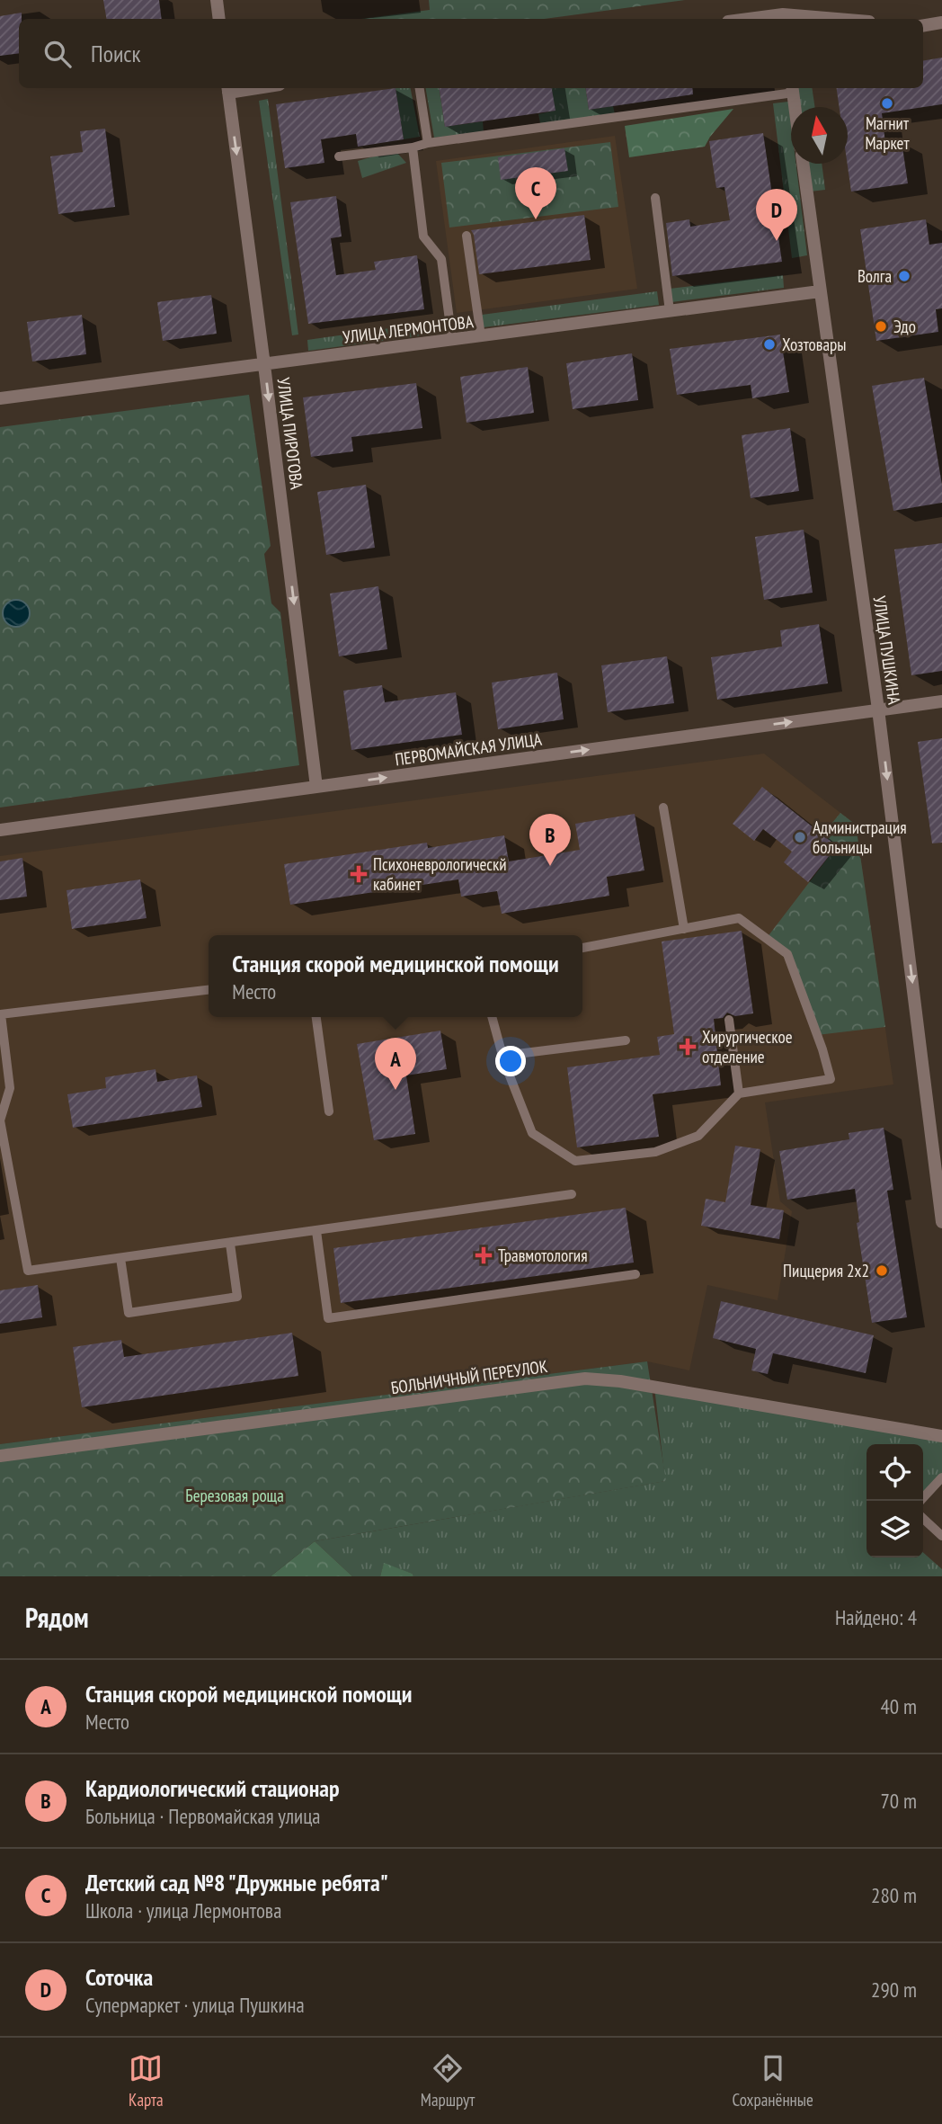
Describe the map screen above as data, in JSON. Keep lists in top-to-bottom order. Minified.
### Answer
{"streets":{"street":["УЛИЦА ЛЕРМОНТОВА","УЛИЦА ПИРОГОВА","УЛИЦА ПУШКИНА","ПЕРВОМАЙСКАЯ УЛИЦА","БОЛЬНИЧНЫЙ ПЕРЕУЛОК"]},"crossings":[["УЛИЦА ЛЕРМОНТОВА","УЛИЦА ПИРОГОВА"],["УЛИЦА ЛЕРМОНТОВА","УЛИЦА ПУШКИНА"],["УЛИЦА ПИРОГОВА","ПЕРВОМАЙСКАЯ УЛИЦА"],["УЛИЦА ПУШКИНА","ПЕРВОМАЙСКАЯ УЛИЦА"]],"one_way":["УЛИЦА ПИРОГОВА","УЛИЦА ПУШКИНА","ПЕРВОМАЙСКАЯ УЛИЦА"],"parks":["Березовая роща"],"places":{"other":["Магнит Маркет","Волга","Эдо","Хозтовары","Администрация больницы","Пиццерия 2х2"],"health":["Психоневрологическй кабинет","Хирургическое отделение","Травмотология"]},"north":"top","page":{"search":"Поиск","pins":["C","D","B","A"],"popup":["Станция скорой медицинской помощи","Место"],"heading":["Рядом","Найдено: 4"],"list":[{"mark":"A","name":"Станция скорой медицинской помощи","note":"Место","value":"40 m"},{"mark":"B","name":"Кардиологический стационар","note":"Больница · Первомайская улица","value":"70 m"},{"mark":"C","name":"Детский сад №8 \"Дружные ребята\"","note":"Школа · улица Лермонтова","value":"280 m"},{"mark":"D","name":"Соточка","note":"Супермаркет · улица Пушкина","value":"290 m"}],"nav":["Карта","Маршрут","Сохранённые"]}}
